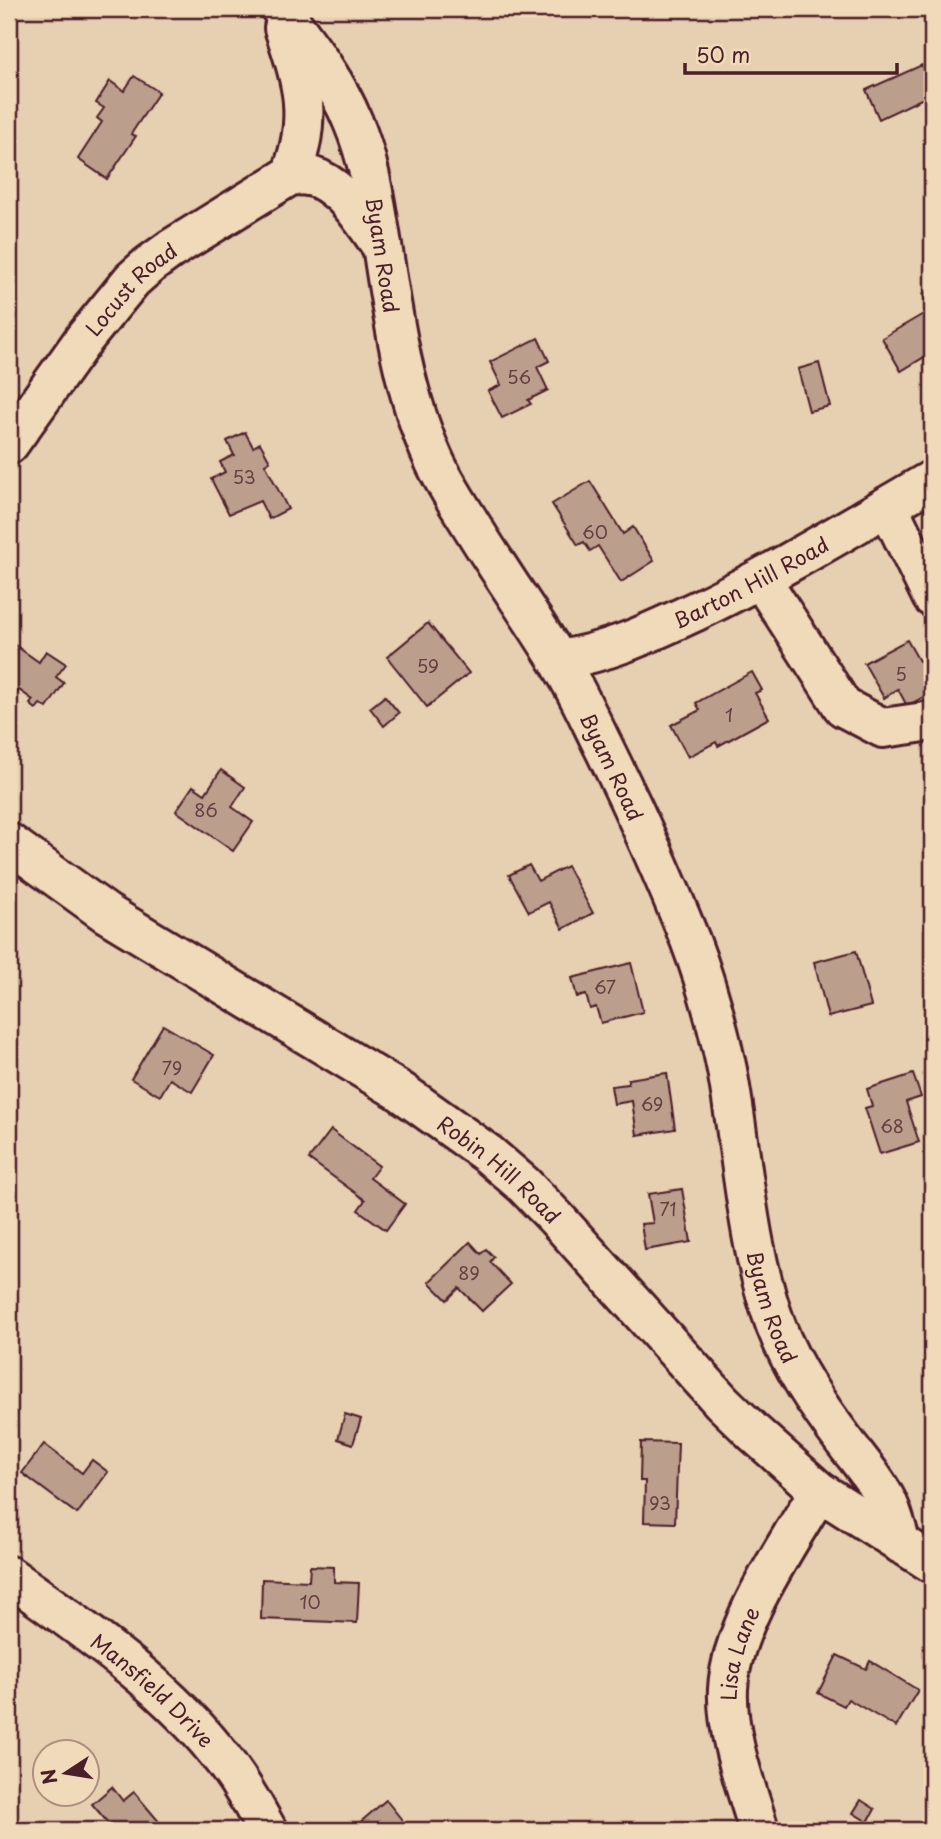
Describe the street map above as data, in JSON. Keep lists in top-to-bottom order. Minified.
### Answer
{"streets":{"street":["Byam Road","Locust Road","Barton Hill Road","Robin Hill Road","Lisa Lane","Mansfield Drive"]},"crossings":[["Byam Road","Barton Hill Road"],["Byam Road","Robin Hill Road"],["Robin Hill Road","Lisa Lane"]],"house_numbers":["56","53","60","59","5","1","86","67","79","69","68","71","89","93","10"],"scale_bar":"50 m","north":"left"}
